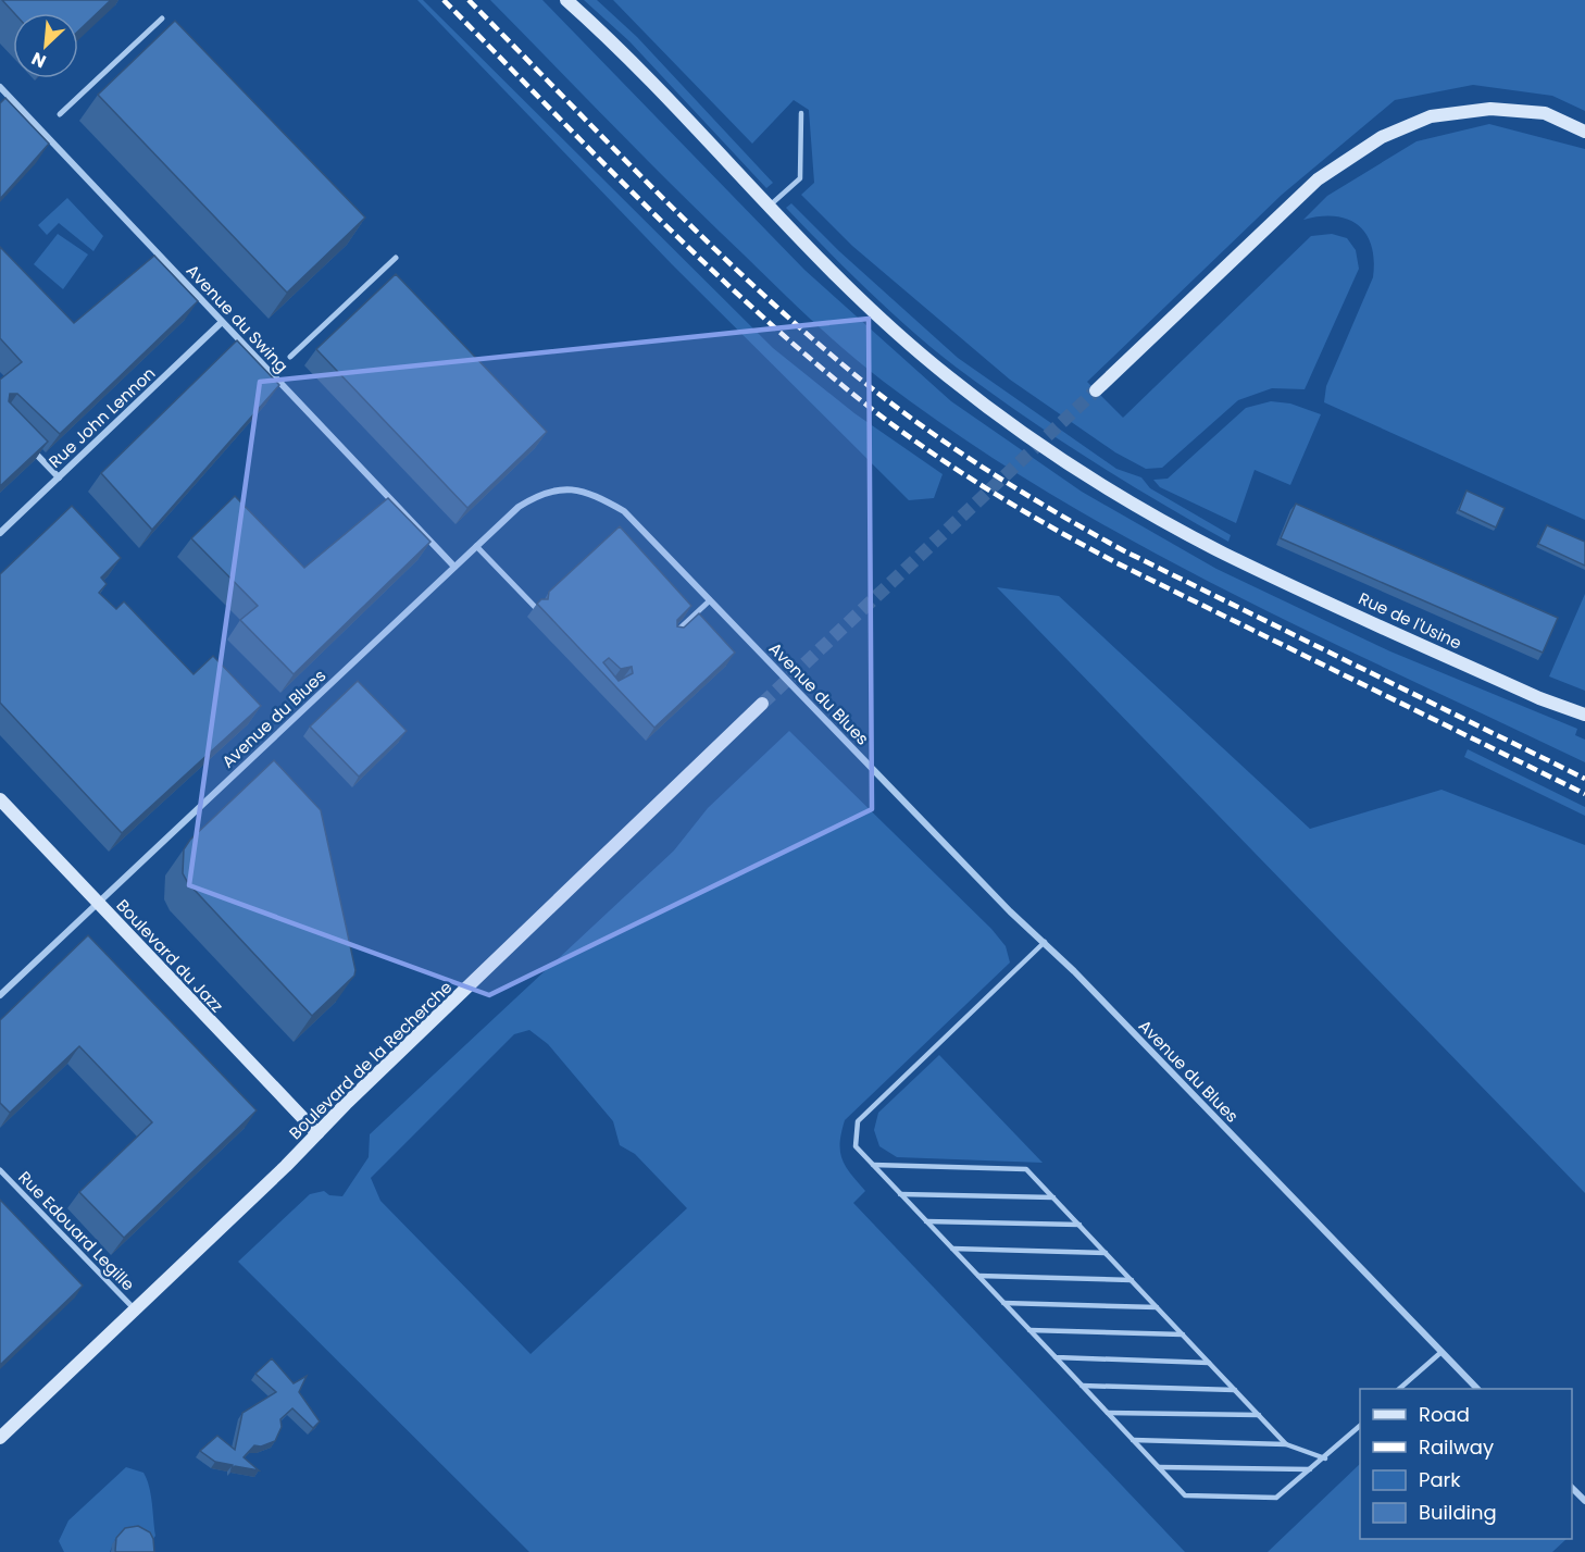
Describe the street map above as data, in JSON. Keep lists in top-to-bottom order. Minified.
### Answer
{"streets":{"main road":["Rue de l'Usine","Boulevard du Jazz","Boulevard de la Recherche"],"street":["Avenue du Swing","Rue John Lennon","Avenue du Blues","Rue Edouard Legille"]},"crossings":[["Avenue du Swing","Rue John Lennon"],["Avenue du Swing","Avenue du Blues"],["Avenue du Blues","Boulevard du Jazz"],["Boulevard du Jazz","Boulevard de la Recherche"],["Boulevard de la Recherche","Rue Edouard Legille"]],"legend":["Road","Railway","Park","Building"],"north":"bottom left"}
